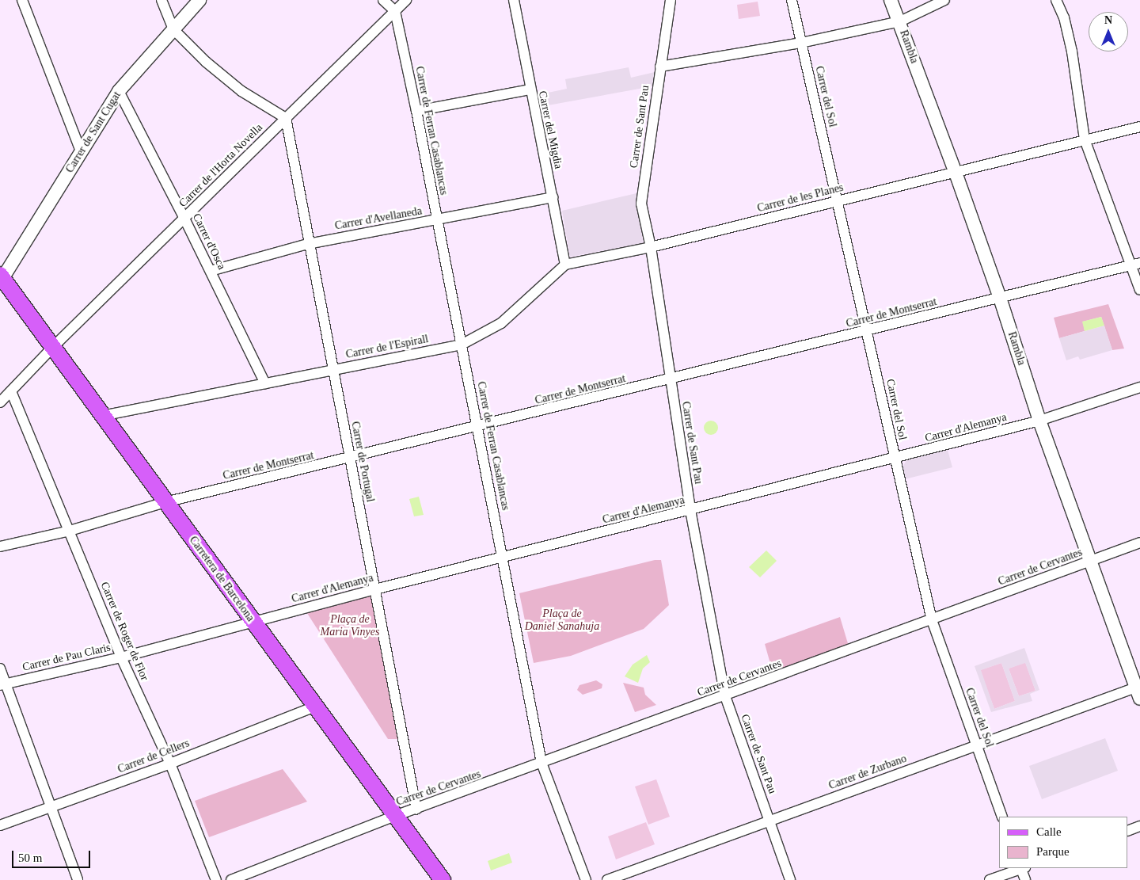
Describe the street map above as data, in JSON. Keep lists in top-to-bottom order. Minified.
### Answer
{"streets":{"main road":["Carretera de Barcelona"],"street":["Rambla","Carrer del Sol","Carrer de Sant Pau","Carrer del Migdia","Carrer de Ferran Casablancas","Carrer de Sant Cugat","Carrer de l'Horta Novella","Carrer de les Planes","Carrer d'Avellaneda","Carrer d'Osca","Carrer de Montserrat","Carrer de l'Espirall","Carrer d'Alemanya","Carrer de Portugal","Carrer de Cervantes","Carrer de Roger de Flor","Carrer de Pau Claris","Carrer de Cellers","Carrer de Zurbano"]},"crossings":[["Rambla","Carrer de les Planes"],["Rambla","Carrer de Montserrat"],["Rambla","Carrer d'Alemanya"],["Rambla","Carrer de Cervantes"],["Rambla","Carrer de Zurbano"],["Carrer del Sol","Carrer de les Planes"],["Carrer del Sol","Carrer de Montserrat"],["Carrer del Sol","Carrer d'Alemanya"],["Carrer del Sol","Carrer de Cervantes"],["Carrer del Sol","Carrer de Zurbano"],["Carrer de Sant Pau","Carrer de les Planes"],["Carrer de Sant Pau","Carrer de Montserrat"],["Carrer de Sant Pau","Carrer d'Alemanya"],["Carrer de Sant Pau","Carrer de Cervantes"],["Carrer de Sant Pau","Carrer de Zurbano"],["Carrer del Migdia","Carrer d'Avellaneda"],["Carrer del Migdia","Carrer de l'Espirall"],["Carrer de Ferran Casablancas","Carrer de l'Horta Novella"],["Carrer de Ferran Casablancas","Carrer d'Avellaneda"],["Carrer de Ferran Casablancas","Carrer de Montserrat"],["Carrer de Ferran Casablancas","Carrer de l'Espirall"],["Carrer de Ferran Casablancas","Carrer d'Alemanya"],["Carrer de Ferran Casablancas","Carrer de Cervantes"],["Carrer de Sant Cugat","Carrer d'Osca"],["Carrer de Sant Cugat","Carretera de Barcelona"],["Carrer de l'Horta Novella","Carrer d'Osca"],["Carrer de l'Horta Novella","Carrer de Portugal"],["Carrer de l'Horta Novella","Carretera de Barcelona"],["Carrer de l'Horta Novella","Carrer de Roger de Flor"],["Carrer d'Avellaneda","Carrer d'Osca"],["Carrer d'Avellaneda","Carrer de Portugal"],["Carrer d'Osca","Carrer de l'Espirall"],["Carrer de Montserrat","Carrer de Portugal"],["Carrer de Montserrat","Carretera de Barcelona"],["Carrer de Montserrat","Carrer de Roger de Flor"],["Carrer de l'Espirall","Carrer de Portugal"],["Carrer de l'Espirall","Carretera de Barcelona"],["Carrer d'Alemanya","Carrer de Portugal"],["Carrer d'Alemanya","Carretera de Barcelona"],["Carrer d'Alemanya","Carrer de Pau Claris"],["Carrer de Portugal","Carrer de Cervantes"],["Carrer de Cervantes","Carretera de Barcelona"],["Carretera de Barcelona","Carrer de Pau Claris"],["Carretera de Barcelona","Carrer de Cellers"],["Carrer de Roger de Flor","Carrer de Pau Claris"],["Carrer de Roger de Flor","Carrer de Cellers"]],"parks":["Plaça de Daniel Sanahuja","Plaça de Maria Vinyes"],"legend":["Calle","Parque"],"scale_bar":"50 m","north":"top"}
